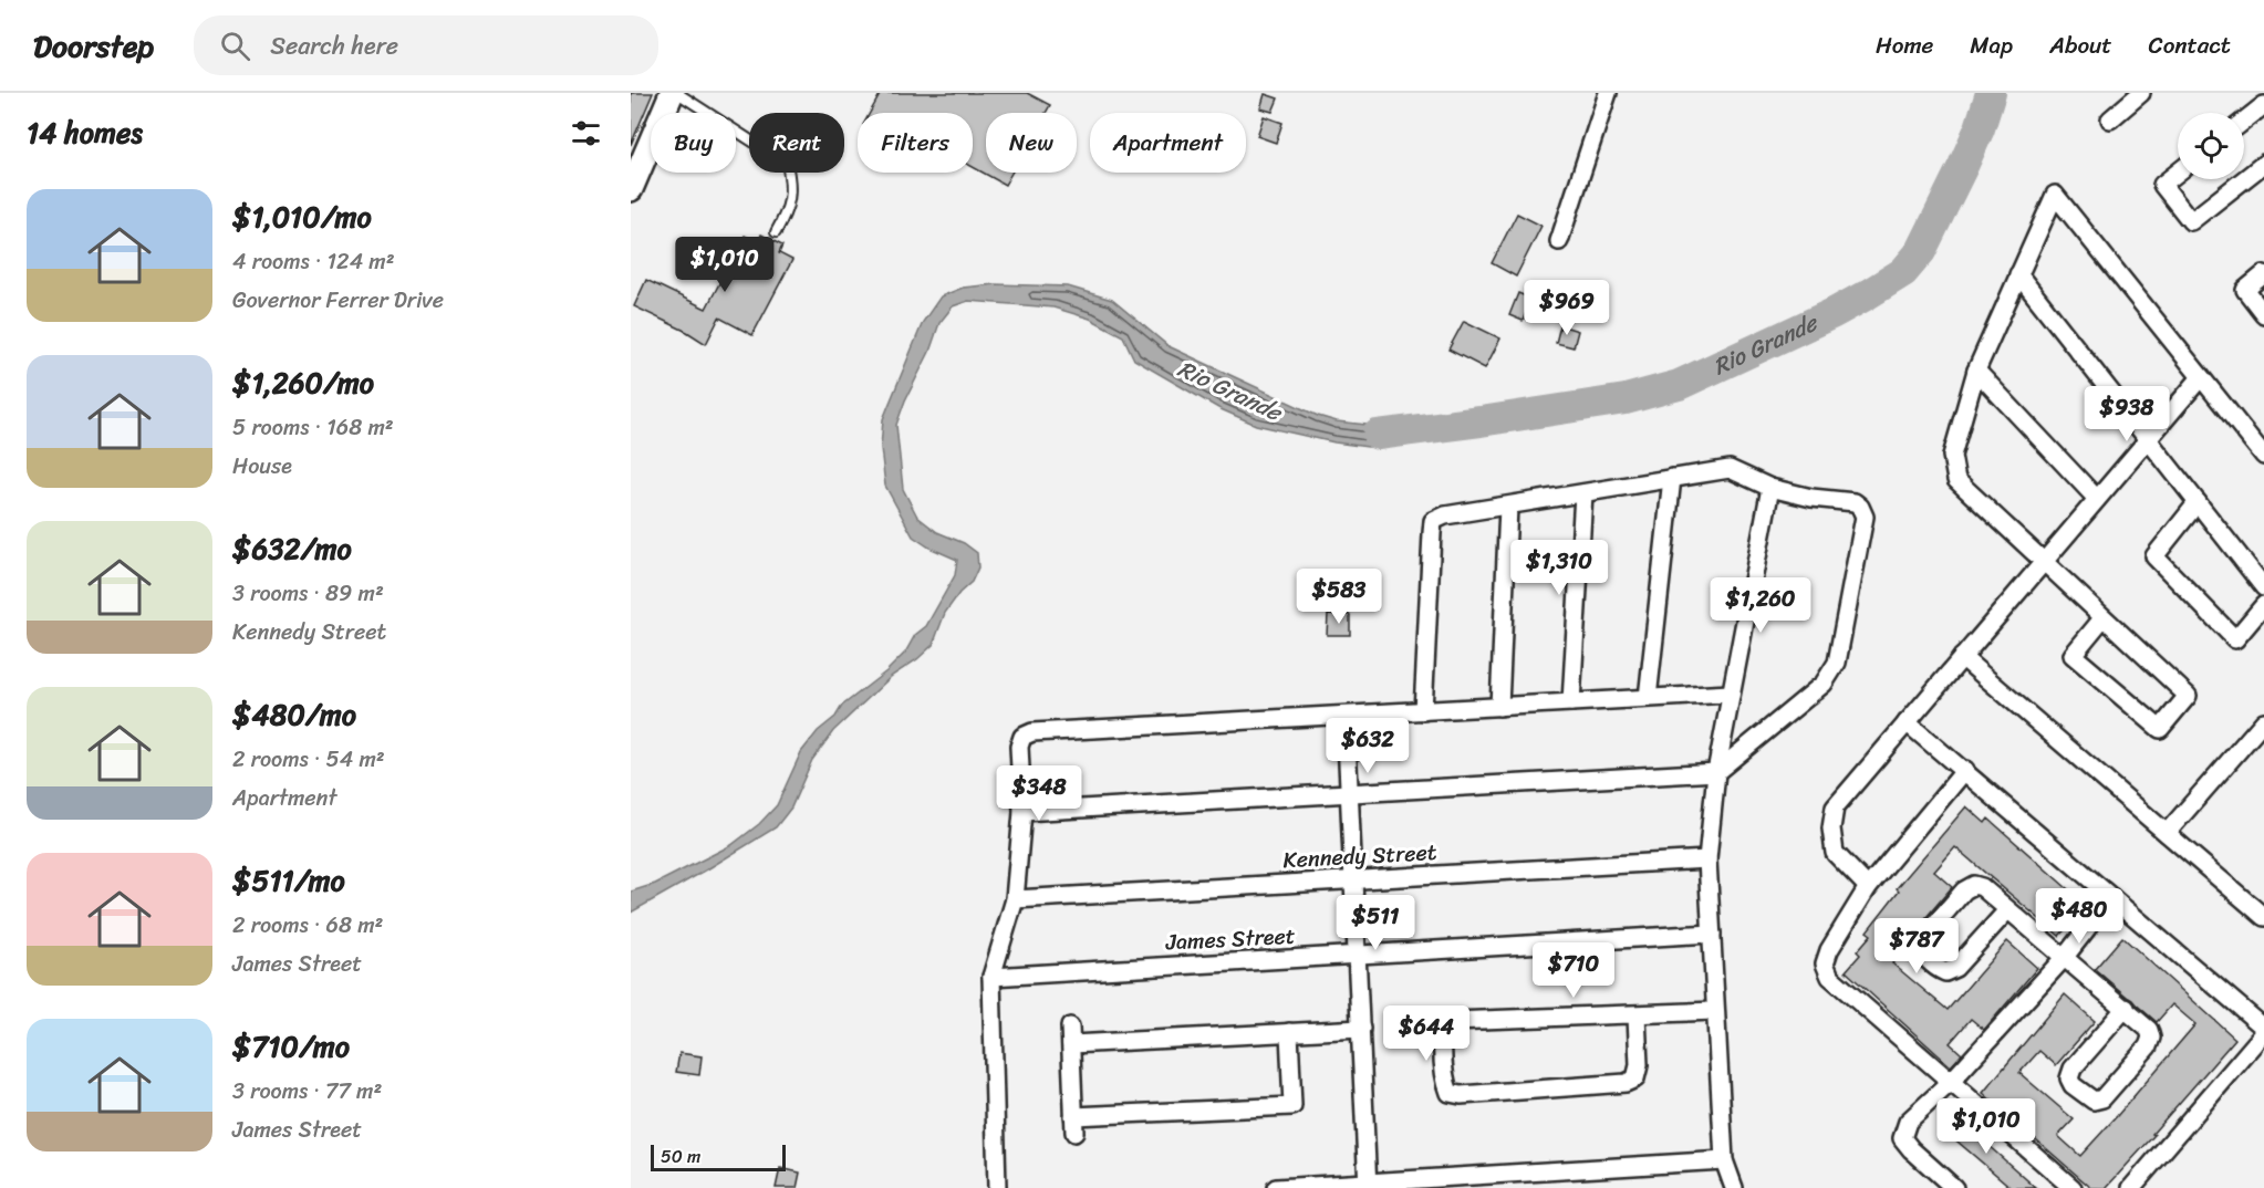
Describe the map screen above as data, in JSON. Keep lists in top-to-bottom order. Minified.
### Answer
{"streets":{"street":["Kennedy Street","James Street"]},"water":["Rio Grande"],"scale_bar":"50 m","page":{"header":"Doorstep","search":"Search here","nav":["Home","Map","About","Contact"],"heading":"14 homes","chip":["Buy","Rent","Filters","New","Apartment"],"list":[{"name":"$1,010/mo","note":"4 rooms · 124 m² · Governor Ferrer Drive"},{"name":"$1,260/mo","note":"5 rooms · 168 m² · House"},{"name":"$632/mo","note":"3 rooms · 89 m² · Kennedy Street"},{"name":"$480/mo","note":"2 rooms · 54 m² · Apartment"},{"name":"$511/mo","note":"2 rooms · 68 m² · James Street"},{"name":"$710/mo","note":"3 rooms · 77 m² · James Street"}],"price":["$1,010","$969","$938","$1,310","$583","$1,260","$632","$348","$480","$511","$787","$710","$644","$1,010"],"scale":"50 m"}}
